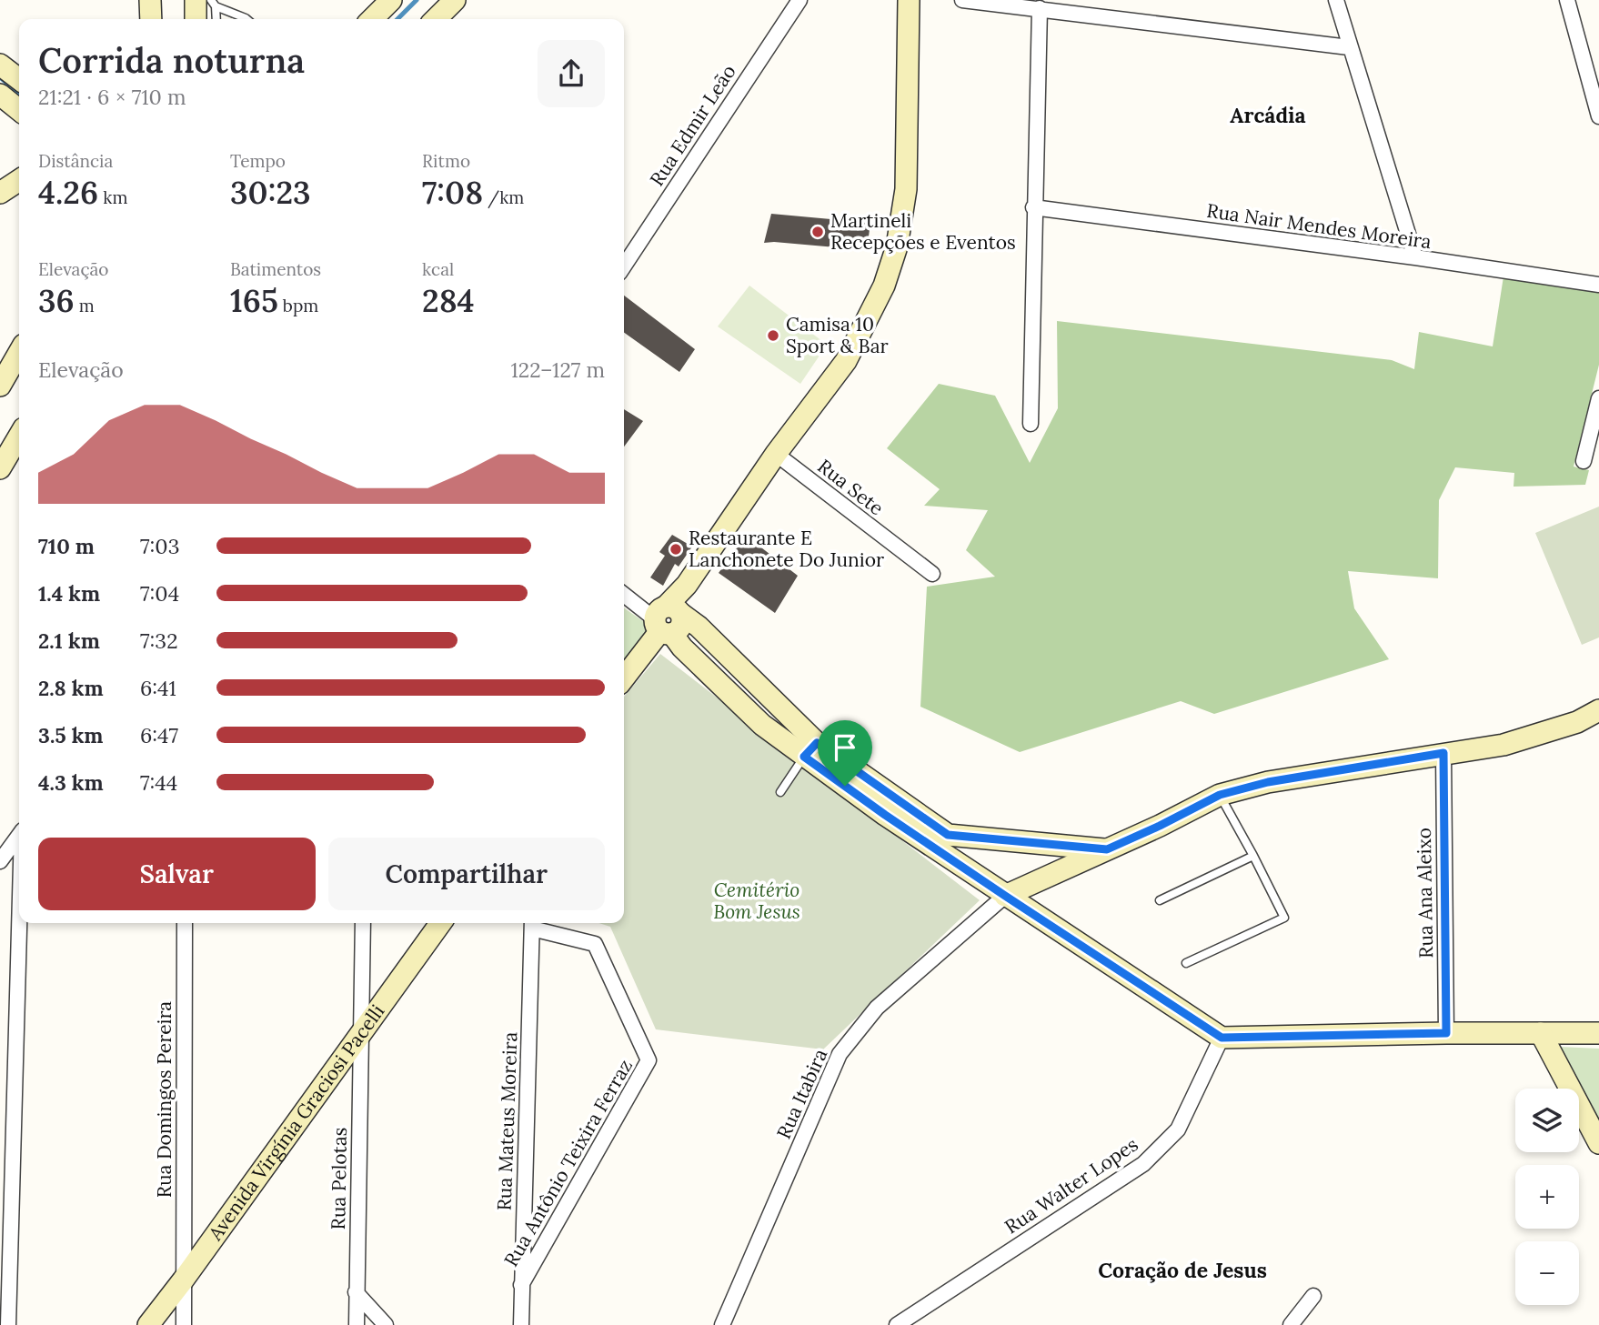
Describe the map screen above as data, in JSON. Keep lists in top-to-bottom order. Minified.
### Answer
{"streets":{"street":["Rua Edmir Leão","Rua Nair Mendes Moreira","Rua Sete","Rua Ana Aleixo","Rua Itabira","Rua Domingos Pereira","Rua Mateus Moreira","Avenida Virgínia Graciosi Pacelli","Rua Antônio Teixira Ferraz","Rua Pelotas","Rua Walter Lopes"]},"crossings":[["Rua Domingos Pereira","Avenida Virgínia Graciosi Pacelli"],["Rua Mateus Moreira","Rua Antônio Teixira Ferraz"],["Avenida Virgínia Graciosi Pacelli","Rua Pelotas"]],"districts":["Arcádia","Coração de Jesus"],"parks":["Cemitério Bom Jesus"],"places":["Martineli Recepções e Eventos","Camisa 10 Sport & Bar","Restaurante E Lanchonete Do Junior"],"page":{"heading":["Corrida noturna","21:21 · 6 × 710 m"],"stats":[["Distância","4.26 km"],["Tempo","30:23"],["Ritmo","7:08 /km"],["Elevação","36 m"],["Batimentos","165 bpm"],["kcal","284"]],"chart":["Elevação","122–127 m"],"list":[{"name":"710 m","note":"7:03"},{"name":"1.4 km","note":"7:04"},{"name":"2.1 km","note":"7:32"},{"name":"2.8 km","note":"6:41"},{"name":"3.5 km","note":"6:47"},{"name":"4.3 km","note":"7:44"}],"buttons":["Salvar","Compartilhar"],"map_buttons":["+","−"]}}
